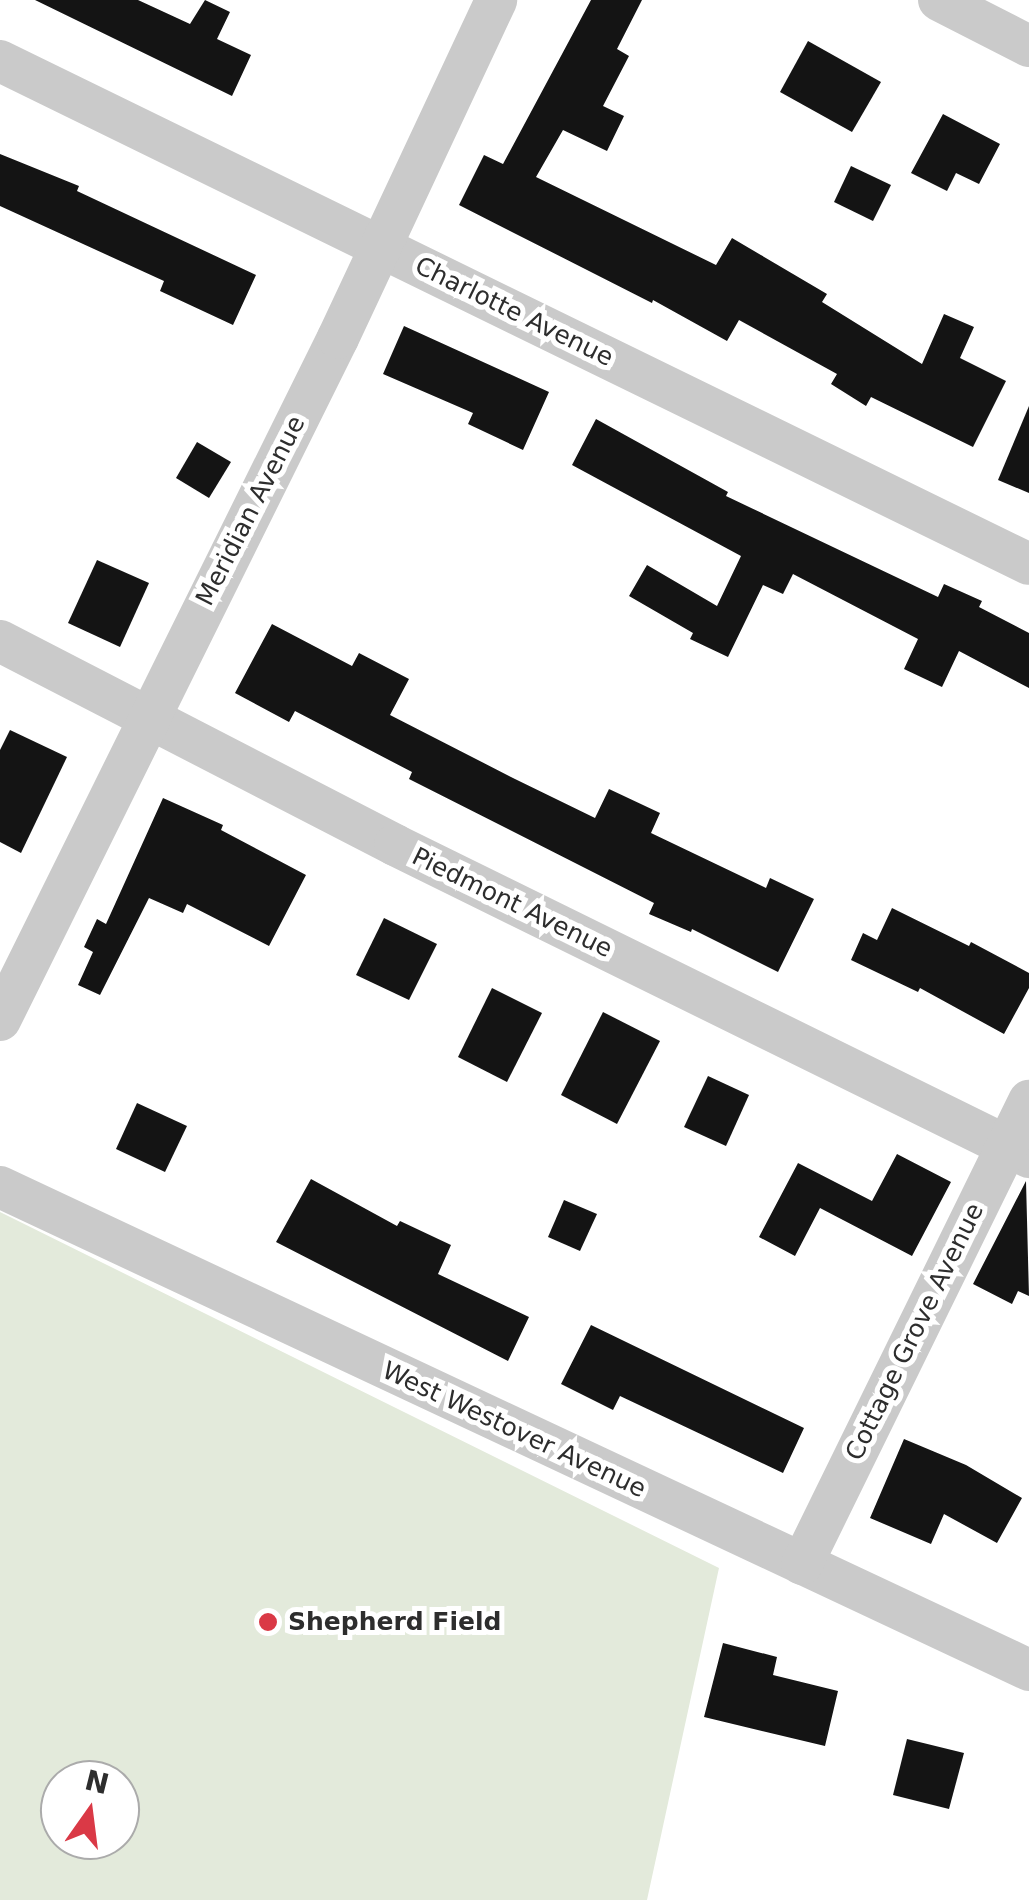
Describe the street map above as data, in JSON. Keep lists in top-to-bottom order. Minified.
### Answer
{"streets":{"street":["Charlotte Avenue","Meridian Avenue","Piedmont Avenue","Cottage Grove Avenue","West Westover Avenue"]},"crossings":[["Charlotte Avenue","Meridian Avenue"],["Meridian Avenue","Piedmont Avenue"],["Piedmont Avenue","Cottage Grove Avenue"],["Cottage Grove Avenue","West Westover Avenue"]],"places":["Shepherd Field"],"north":"top"}
